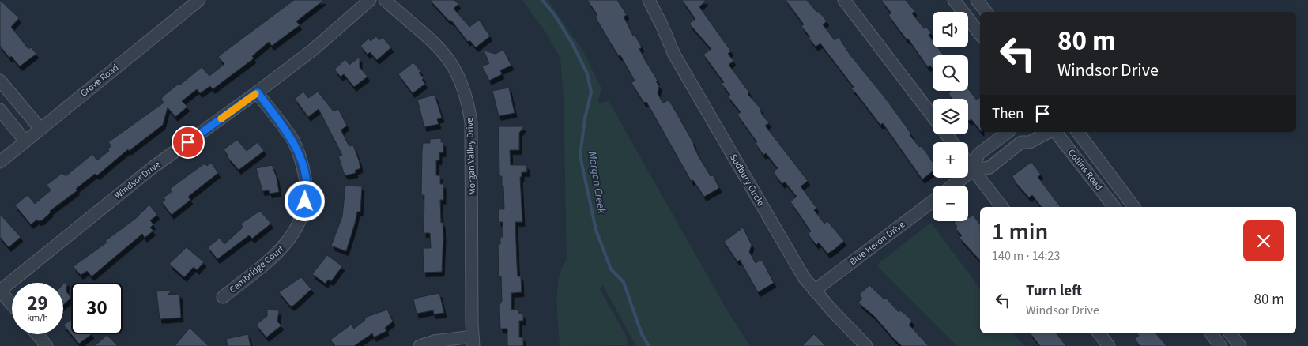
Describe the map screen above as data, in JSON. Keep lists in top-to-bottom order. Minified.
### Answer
{"streets":{"street":["Grove Road","Morgan Valley Drive","Collins Road","Windsor Drive","Sudbury Circle","Blue Heron Drive","Cambridge Court"]},"crossings":[["Windsor Drive","Cambridge Court"],["Sudbury Circle","Blue Heron Drive"]],"water":["Morgan Creek"],"page":{"map_buttons":["+","−"],"turn":["80 m","Windsor Drive"],"then":"Then","heading":["1 min","140 m · 14:23"],"list":[{"name":"Turn left","note":"Windsor Drive","value":"80 m"}],"speed":"29 km/h","limit":"30"}}
